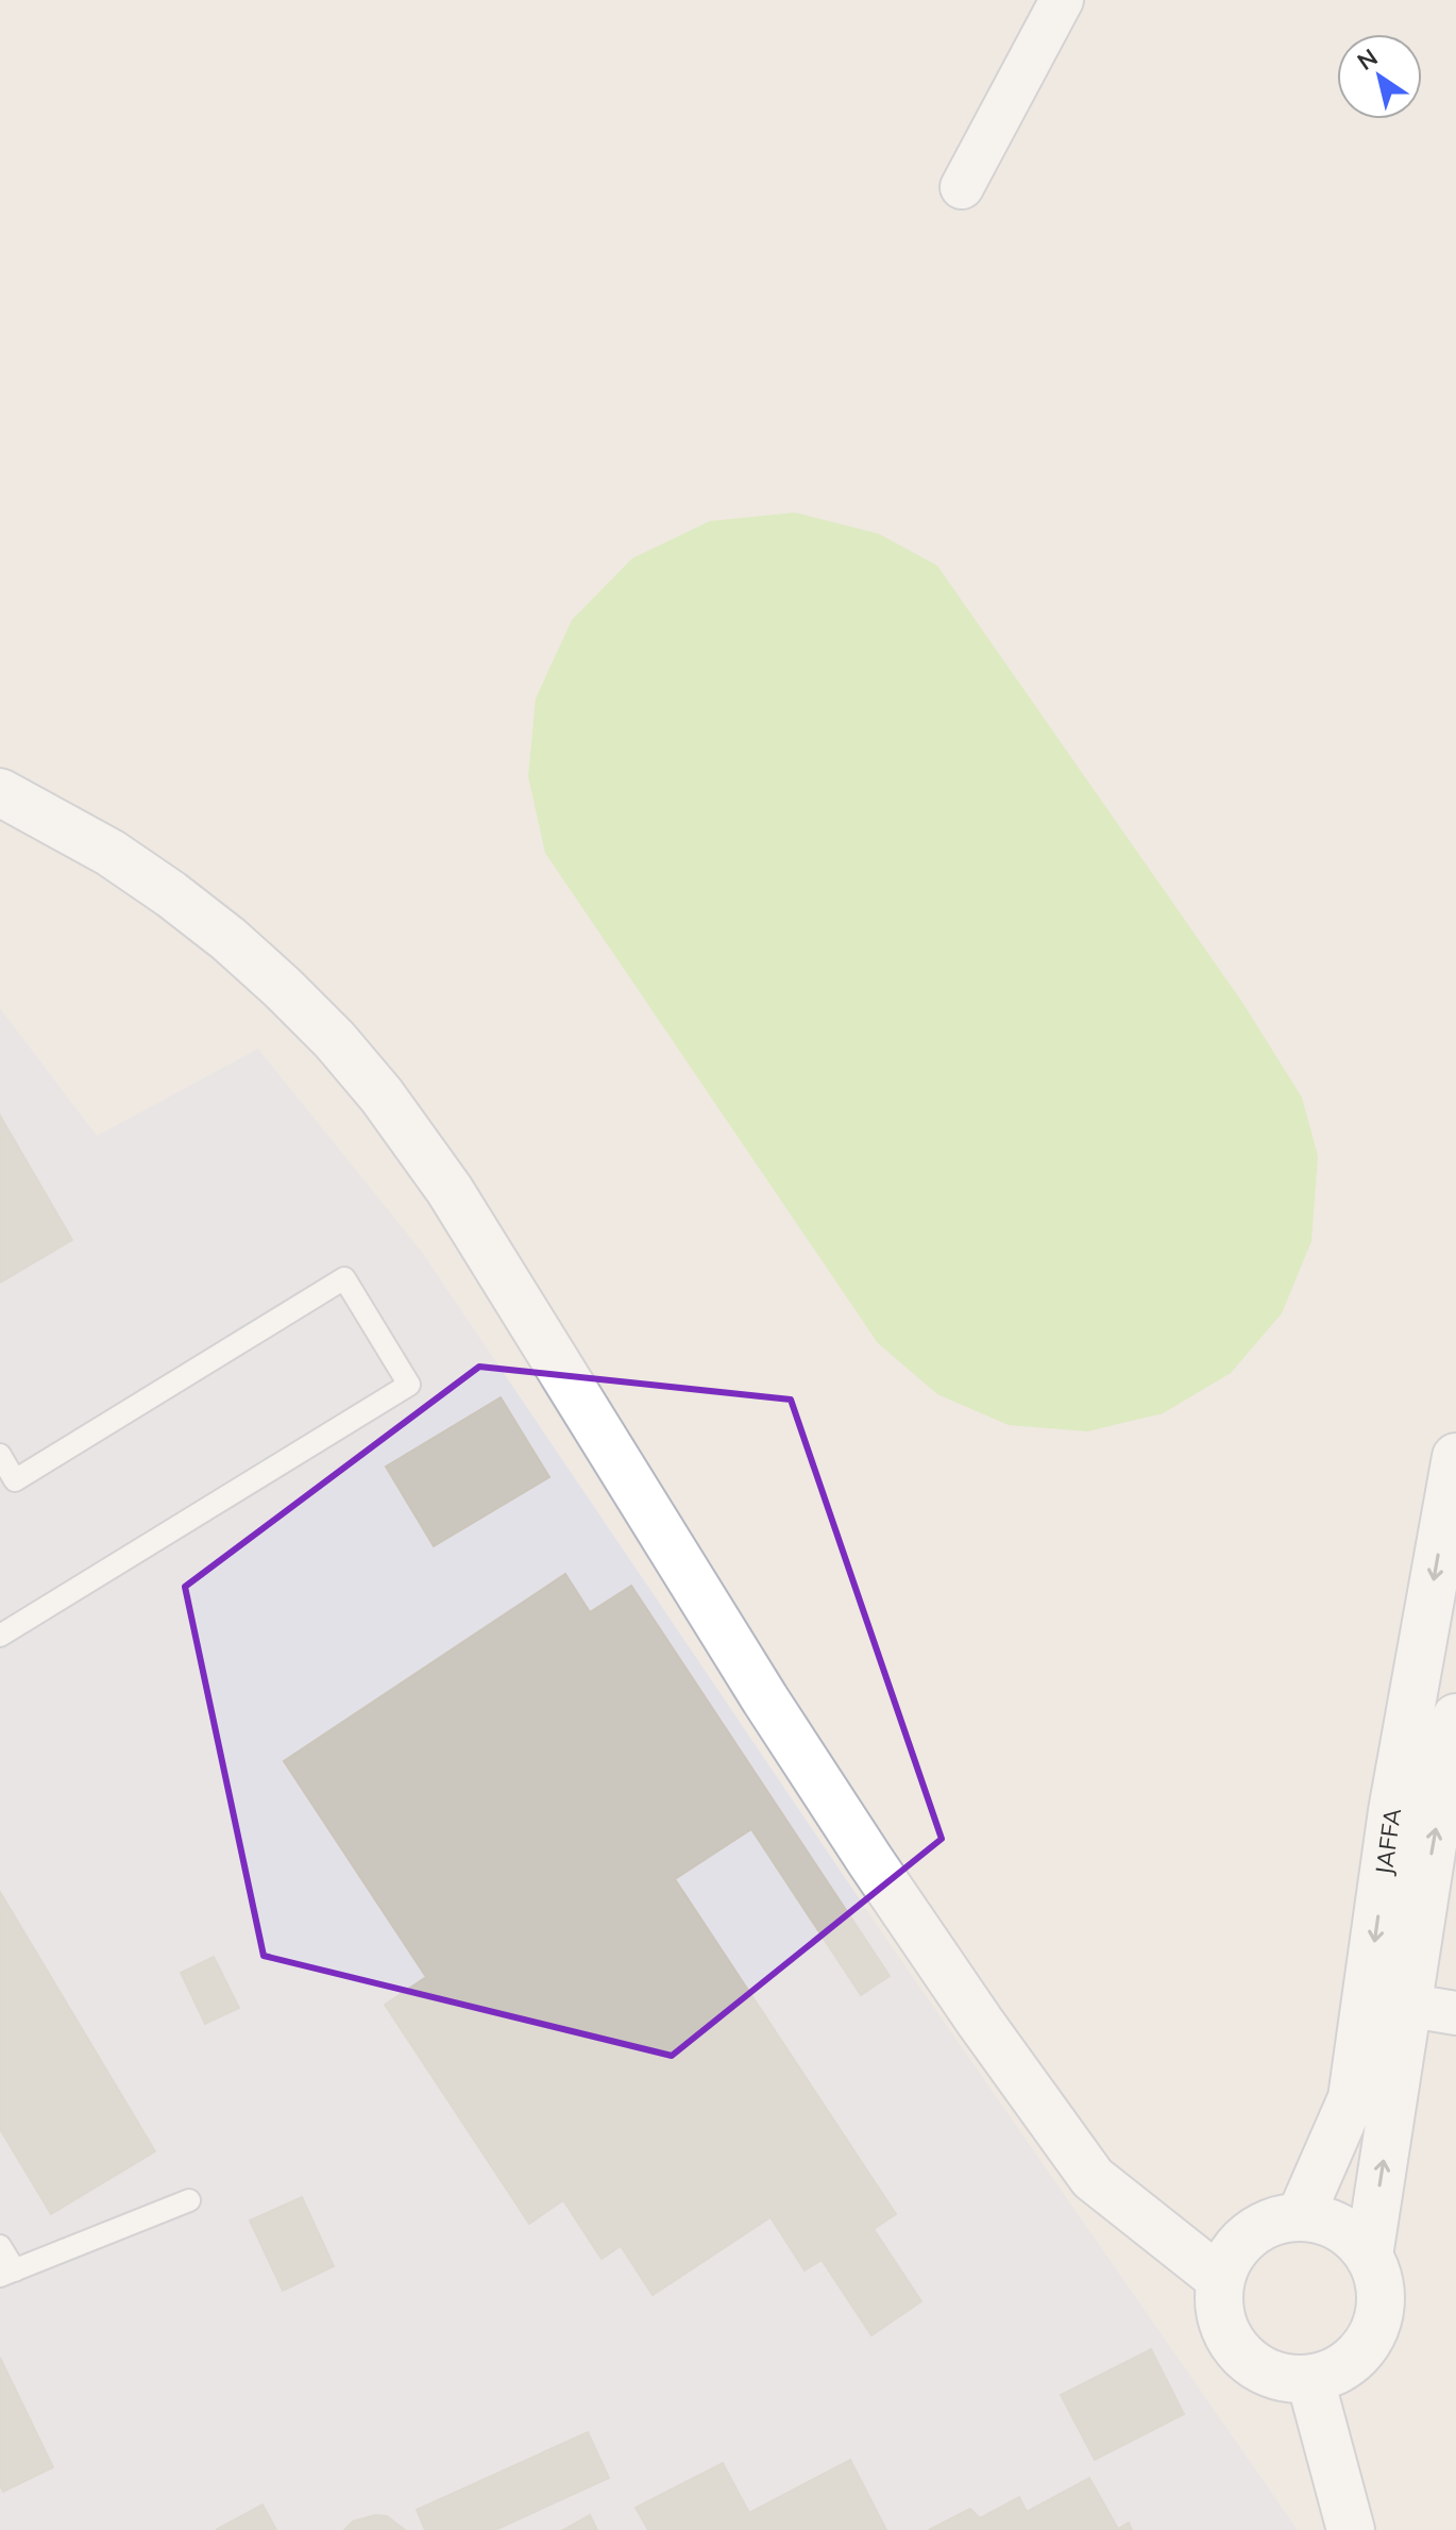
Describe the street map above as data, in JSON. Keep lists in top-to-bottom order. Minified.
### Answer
{"streets":{"street":["JAFFA"]},"north":"top left"}
